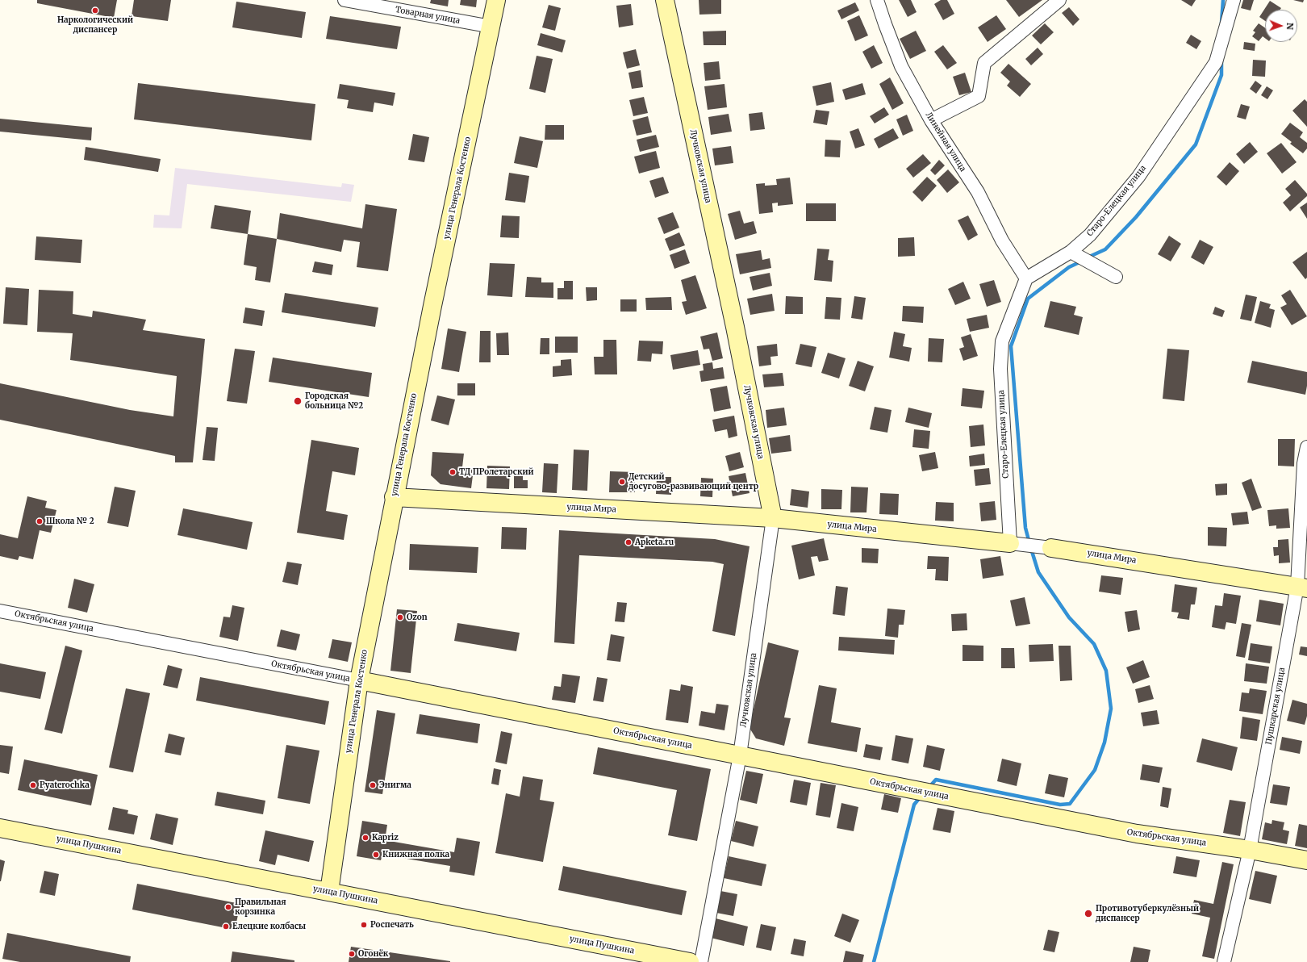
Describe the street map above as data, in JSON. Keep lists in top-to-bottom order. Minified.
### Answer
{"streets":{"street":["Товарная улица","Линейная улица","Лучковская улица","улица Генерала Костенко","Старо-Елецкая улица","улица Мира","Октябрьская улица","Пушкарская улица","улица Пушкина"]},"crossings":[["Товарная улица","улица Генерала Костенко"],["Линейная улица","Старо-Елецкая улица"],["Лучковская улица","улица Мира"],["Лучковская улица","Октябрьская улица"],["улица Генерала Костенко","улица Мира"],["улица Генерала Костенко","Октябрьская улица"],["улица Генерала Костенко","улица Пушкина"],["Старо-Елецкая улица","улица Мира"],["улица Мира","Пушкарская улица"],["Октябрьская улица","Пушкарская улица"]],"places":["Наркологический диспансер","Городская больница №2","ТД ПРолетарский","Детский досугово-развивающий центр","Школа № 2","Apketa.ru","Ozon","Pyaterochka","Энигма","Kapriz","Книжная полка","Правильная корзинка","Противотуберкулёзный диспансер","Роспечать","Елецкие колбасы","Огонёк"],"north":"right"}
